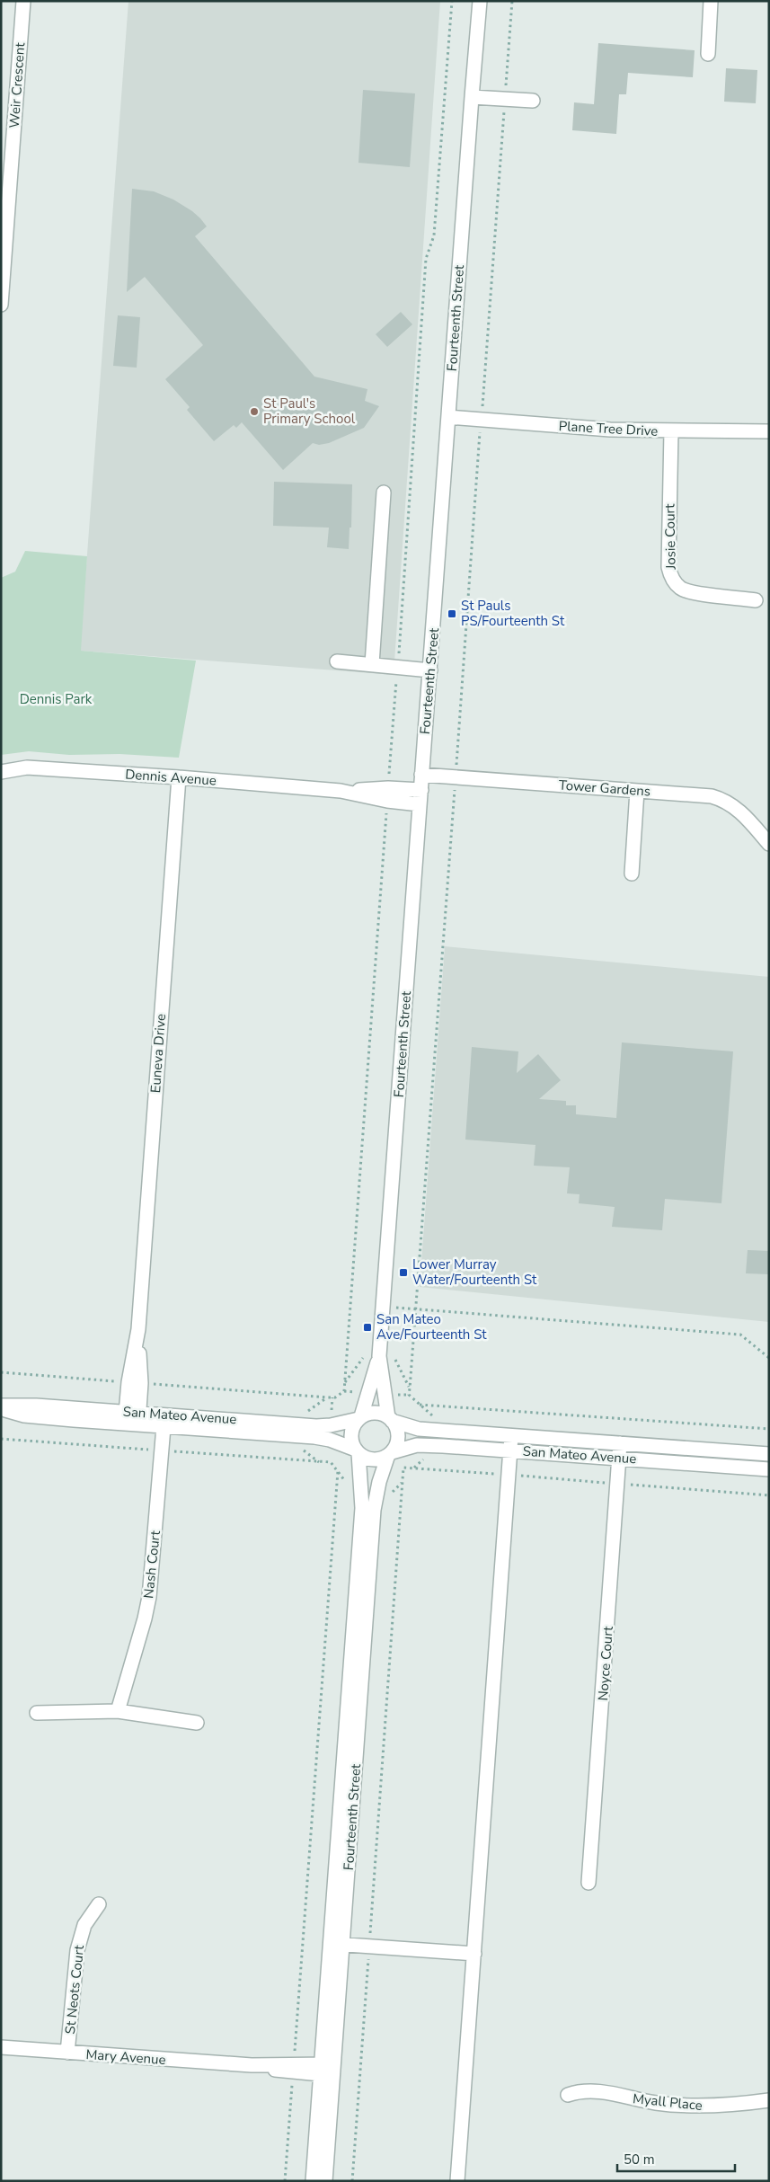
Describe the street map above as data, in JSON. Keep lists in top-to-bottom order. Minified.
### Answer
{"streets":{"street":["Weir Crescent","Fourteenth Street","Plane Tree Drive","Josie Court","Dennis Avenue","Tower Gardens","Euneva Drive","San Mateo Avenue","Nash Court","Noyce Court","St Neots Court","Mary Avenue","Myall Place"]},"crossings":[["Fourteenth Street","Plane Tree Drive"],["Fourteenth Street","Dennis Avenue"],["Fourteenth Street","Tower Gardens"],["Fourteenth Street","San Mateo Avenue"],["Fourteenth Street","Mary Avenue"],["Plane Tree Drive","Josie Court"],["Dennis Avenue","Euneva Drive"],["Euneva Drive","San Mateo Avenue"],["San Mateo Avenue","Nash Court"],["San Mateo Avenue","Noyce Court"],["St Neots Court","Mary Avenue"]],"parks":["Dennis Park"],"places":{"other":["St Paul's Primary School"],"transit":["St Pauls PS/Fourteenth St","Lower Murray Water/Fourteenth St","San Mateo Ave/Fourteenth St"]},"scale_bar":"50 m"}
